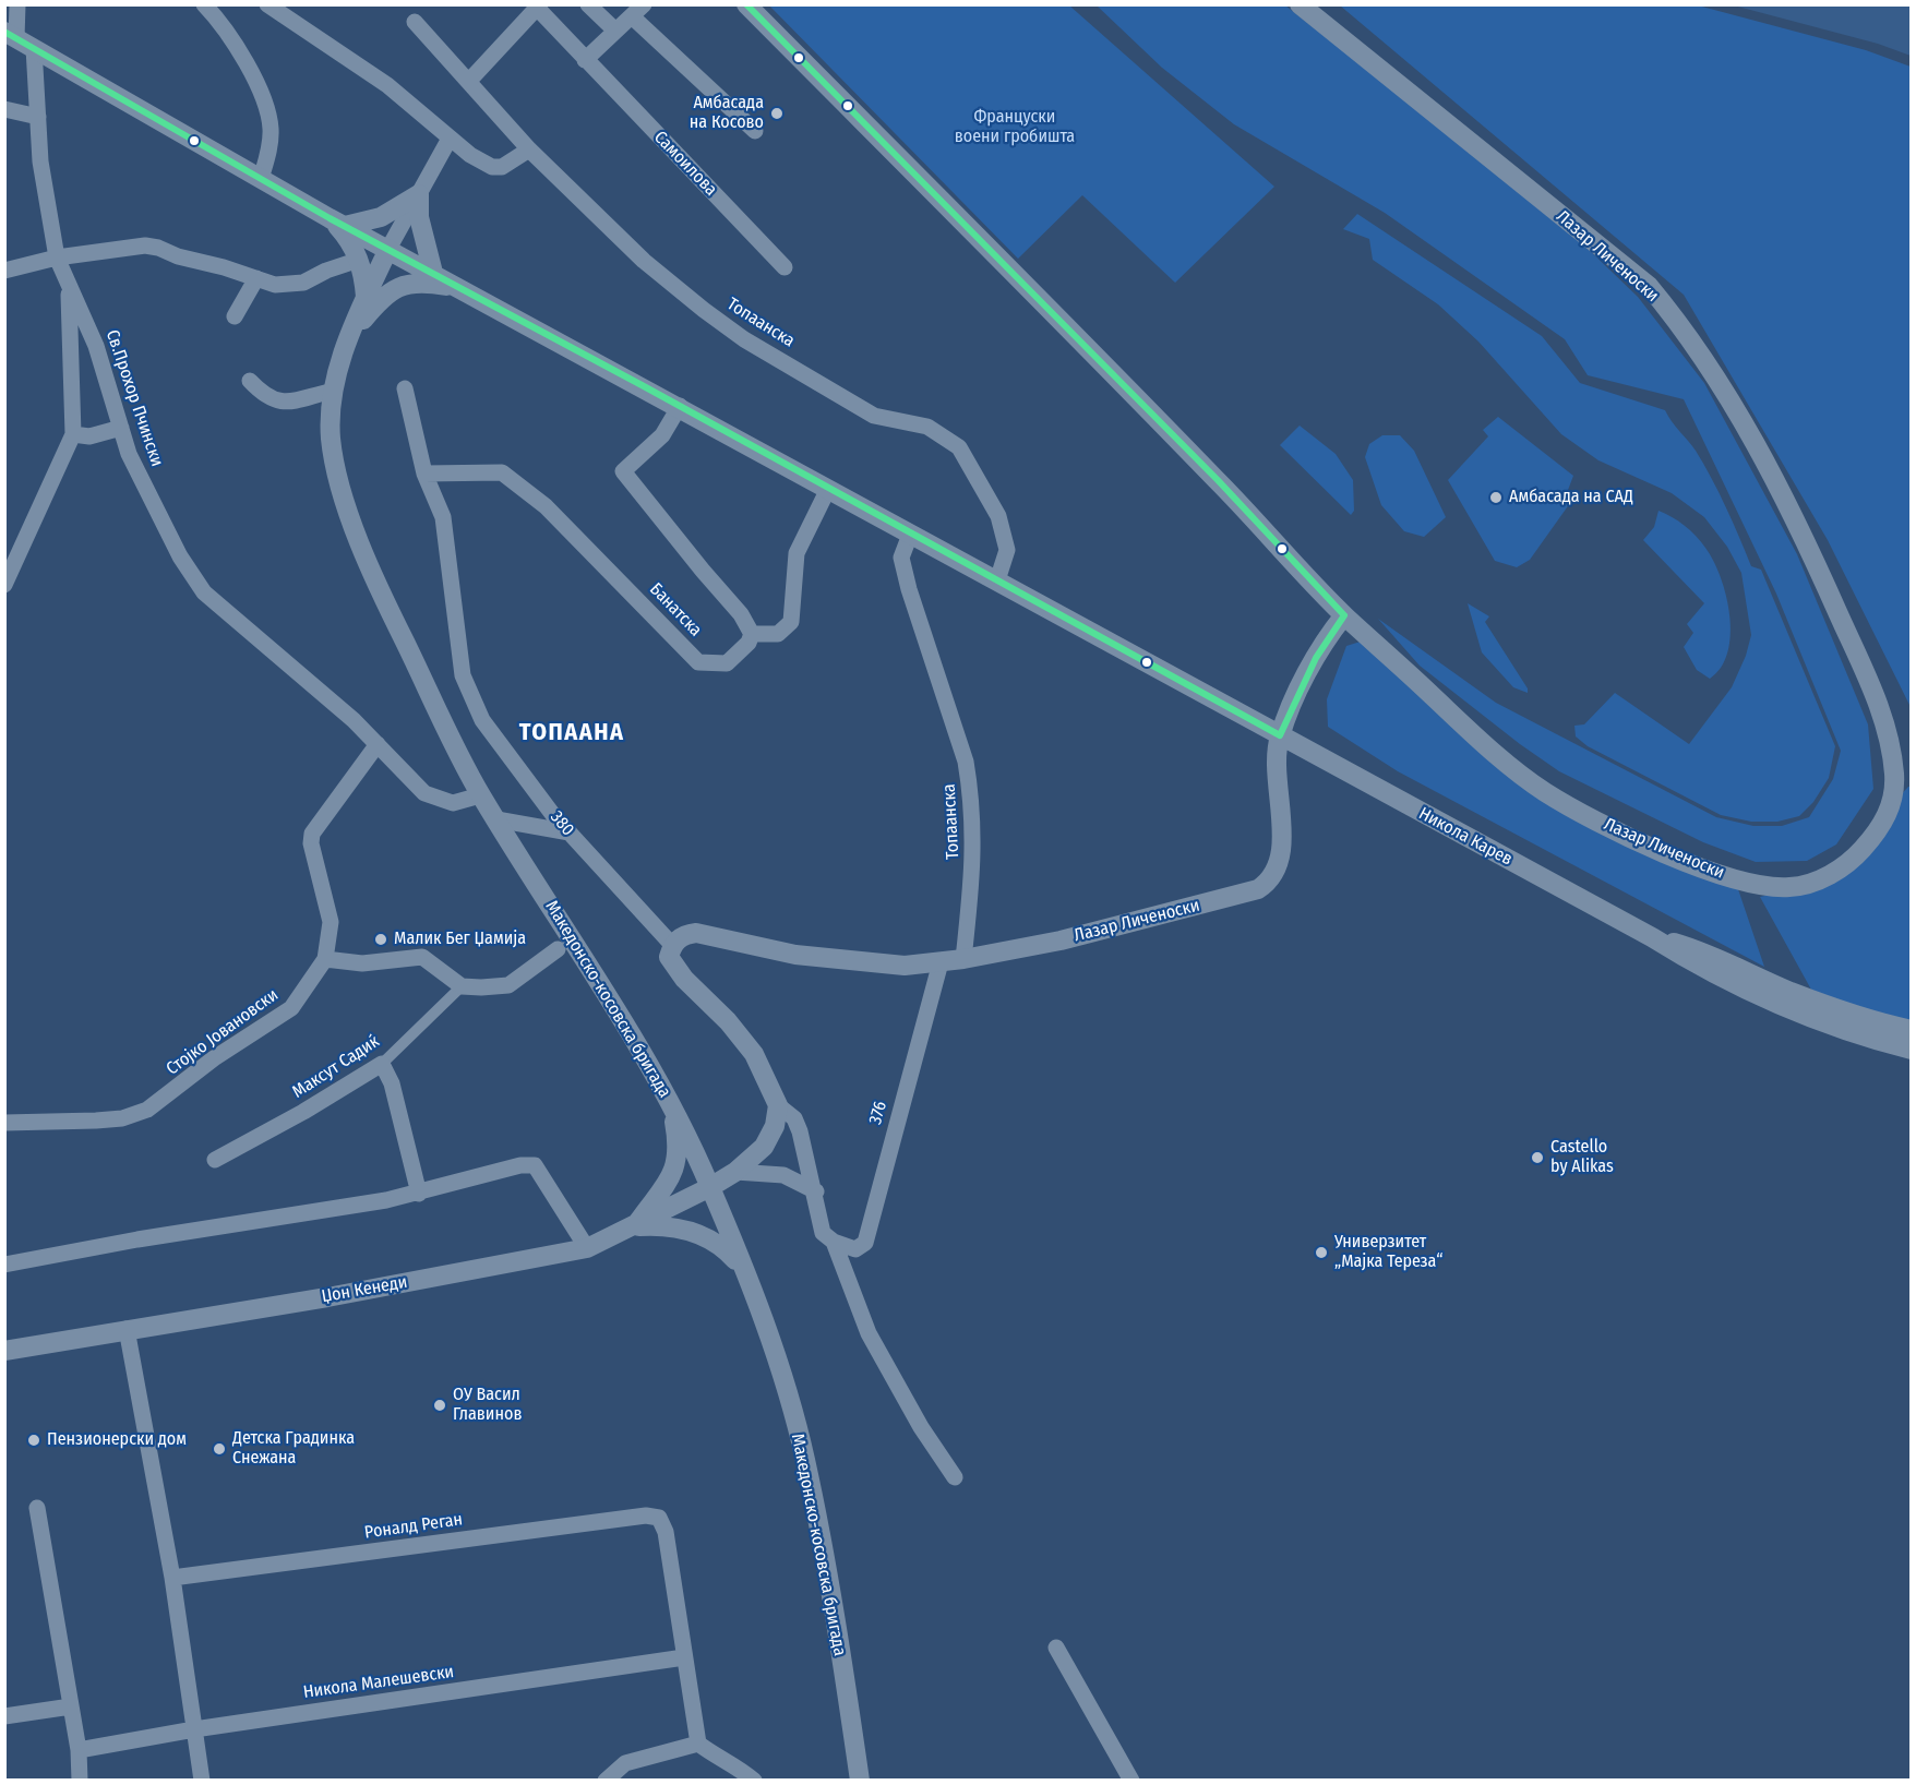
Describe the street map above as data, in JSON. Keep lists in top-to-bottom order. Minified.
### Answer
{"streets":{"street":["Самоилова","Лазар Личеноски","Топаанска","Св.Прохор Пчински","Банатска","380","Никола Карев","Македонско-косовска бригада","Стојко Јовановски","Максут Садиќ","376","Џон Кенеди","Роналд Реган","Никола Малешевски"]},"crossings":[["Самоилова","Топаанска"],["Лазар Личеноски","Топаанска"],["Лазар Личеноски","380"],["Лазар Личеноски","Никола Карев"],["Лазар Личеноски","376"],["Топаанска","Никола Карев"],["Св.Прохор Пчински","Никола Карев"],["Св.Прохор Пчински","Македонско-косовска бригада"],["Св.Прохор Пчински","Стојко Јовановски"],["Банатска","380"],["Никола Карев","Македонско-косовска бригада"],["Македонско-косовска бригада","Џон Кенеди"],["Роналд Реган","Никола Малешевски"]],"districts":["ТОПААНА"],"parks":["Француски воени гробишта"],"places":["Амбасада на Косово","Амбасада на САД","Малик Бег Џамија","Castello by Alikas","Универзитет „Мајка Тереза“","ОУ Васил Главинов","Пензионерски дом","Детска Градинка Снежана"]}
